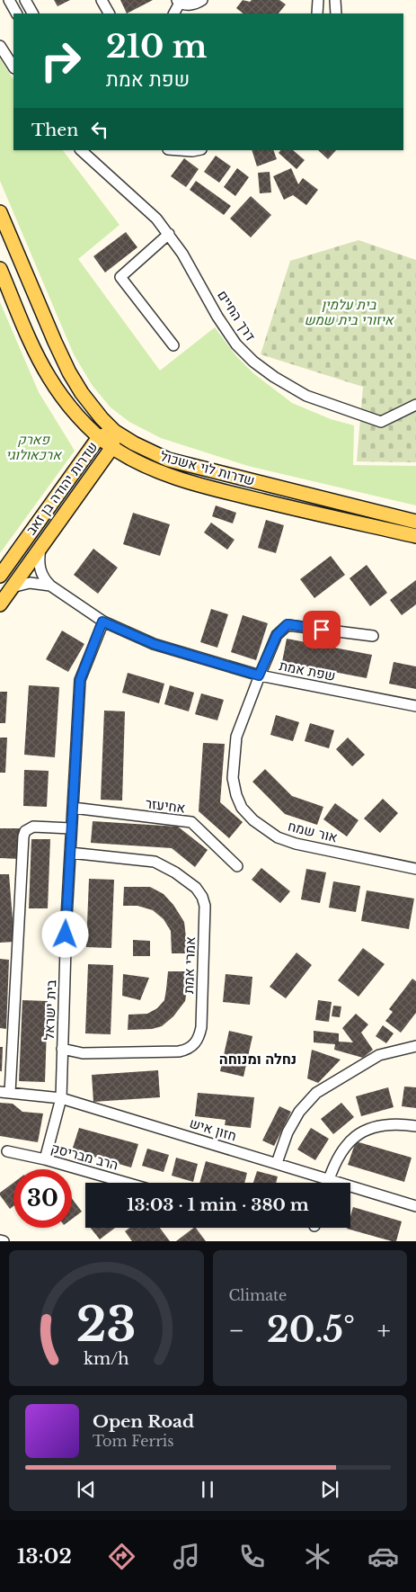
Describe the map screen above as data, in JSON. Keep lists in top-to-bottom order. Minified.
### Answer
{"streets":{"main road":["שדרות לוי אשכול","שדרות יהודה בן זאב"],"street":["דרך החיים","שפת אמת","אחיעזר","אור שמח","אמרי אמת","בית ישראל","חזון איש","הרב מבריסק"]},"crossings":[["שדרות לוי אשכול","שדרות יהודה בן זאב"],["שדרות יהודה בן זאב","שפת אמת"],["שפת אמת","אור שמח"],["שפת אמת","בית ישראל"],["אחיעזר","בית ישראל"],["אמרי אמת","בית ישראל"],["בית ישראל","חזון איש"],["בית ישראל","הרב מבריסק"]],"districts":["נחלה ומנוחה"],"parks":["בית עלמין איזורי בית שמש","פארק ארכאולוגי"],"page":{"turn":["210 m","שפת אמת"],"then":"Then","limit":"30","trip":"13:03 · 1 min · 380 m","tile":"Climate","heat":["−","20.5°","+"],"song":["Open Road","Tom Ferris"],"tabs":"13:02","gauge":["23","km/h"]}}
